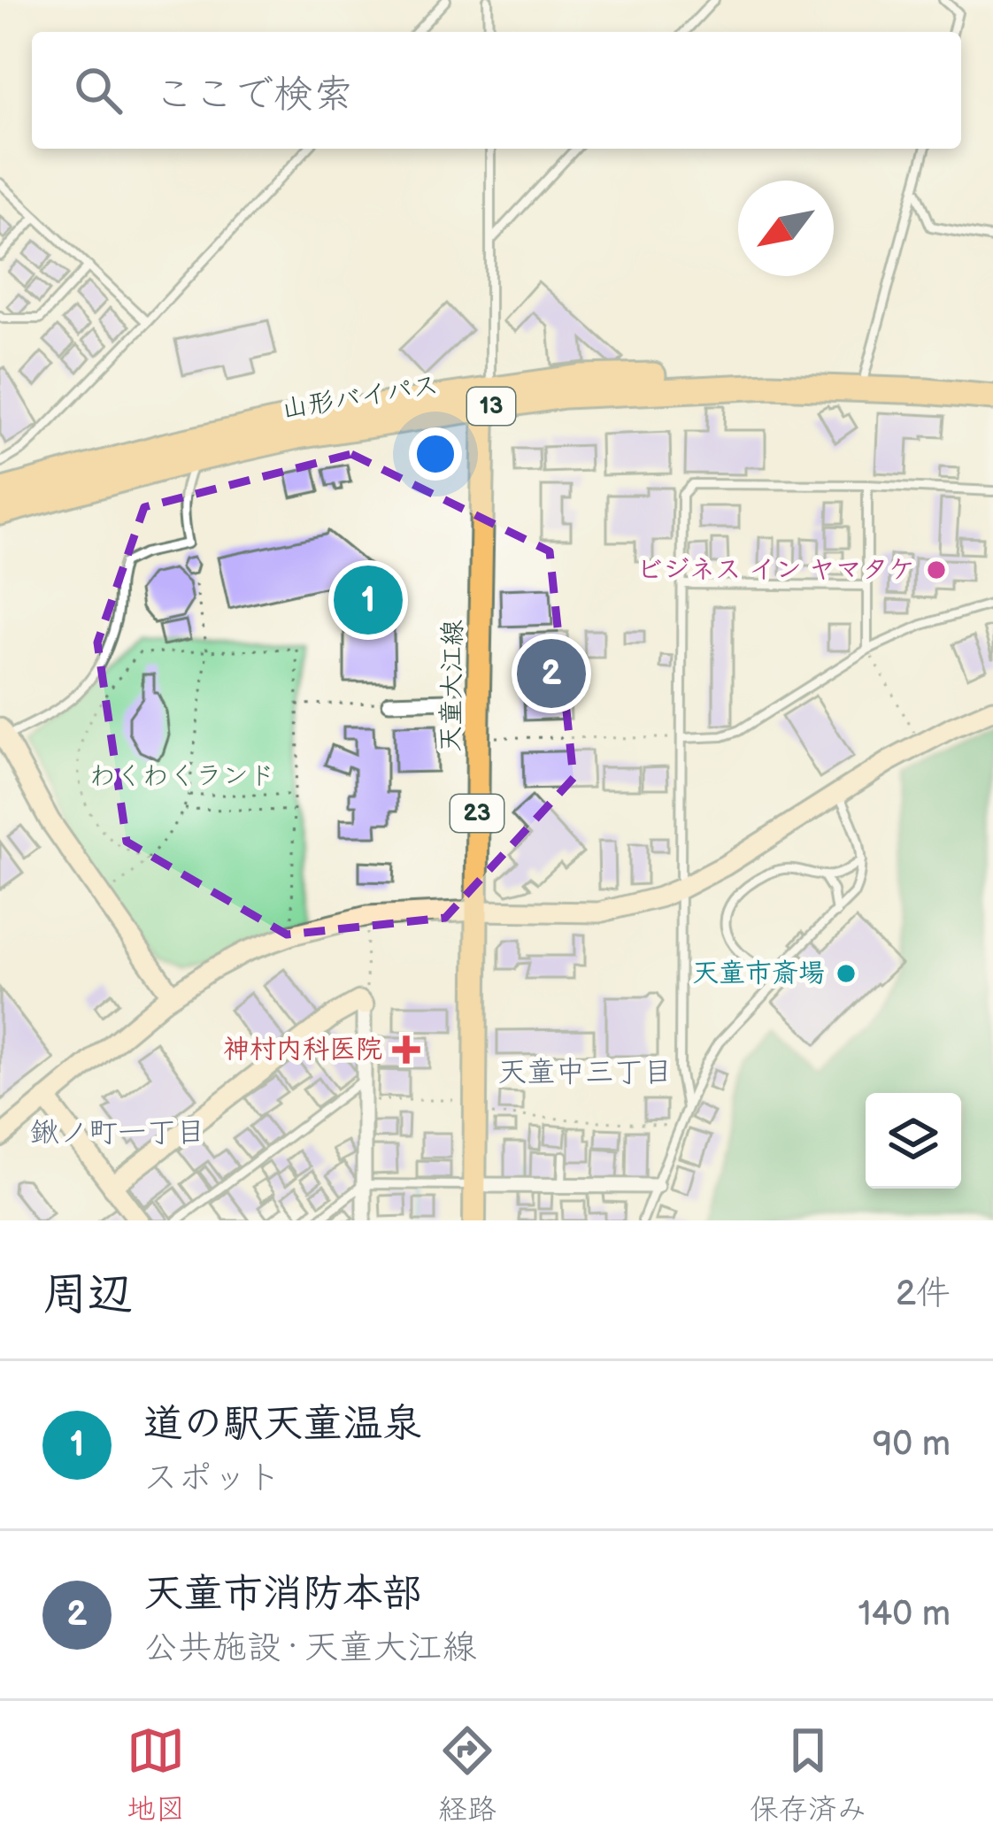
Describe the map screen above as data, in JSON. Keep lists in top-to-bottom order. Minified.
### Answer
{"streets":{"highway":["山形バイパス","13"],"main road":["天童大江線","23"]},"crossings":[["山形バイパス","天童大江線"]],"districts":["天童中三丁目","鍬ノ町一丁目"],"parks":["わくわくランド"],"places":{"other":["ビジネス イン ヤマタケ","天童市斎場"],"health":["神村内科医院"]},"north":"bottom left","page":{"search":"ここで検索","pins":["1","2"],"heading":["周辺","2件"],"list":[{"mark":"1","name":"道の駅天童温泉","note":"スポット","value":"90 m"},{"mark":"2","name":"天童市消防本部","note":"公共施設 · 天童大江線","value":"140 m"}],"nav":["地図","経路","保存済み"]}}
